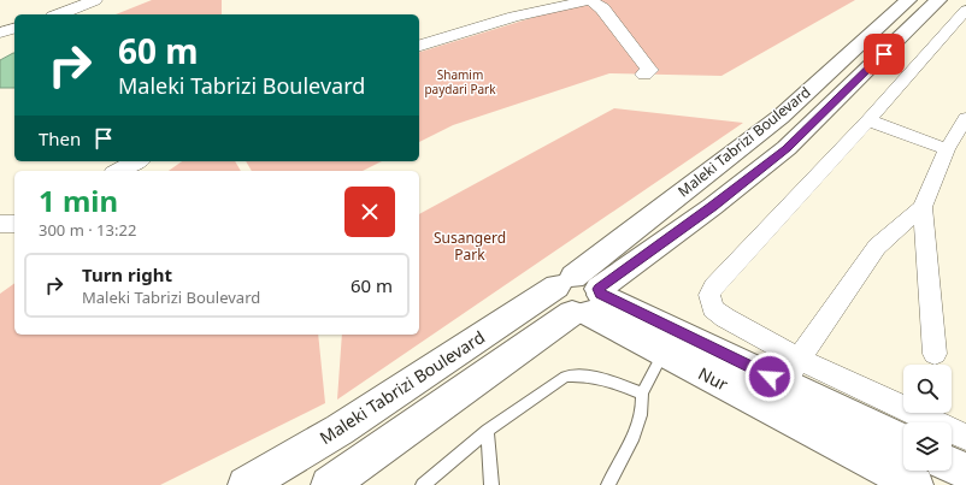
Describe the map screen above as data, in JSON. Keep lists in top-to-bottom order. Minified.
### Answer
{"streets":{"main road":["Maleki Tabrizi Boulevard","Nur"]},"crossings":[["Maleki Tabrizi Boulevard","Nur"]],"parks":["Shamim paydari Park","Susangerd Park"],"page":{"turn":["60 m","Maleki Tabrizi Boulevard"],"then":"Then","heading":["1 min","300 m · 13:22"],"list":[{"name":"Turn right","note":"Maleki Tabrizi Boulevard","value":"60 m"}]}}
